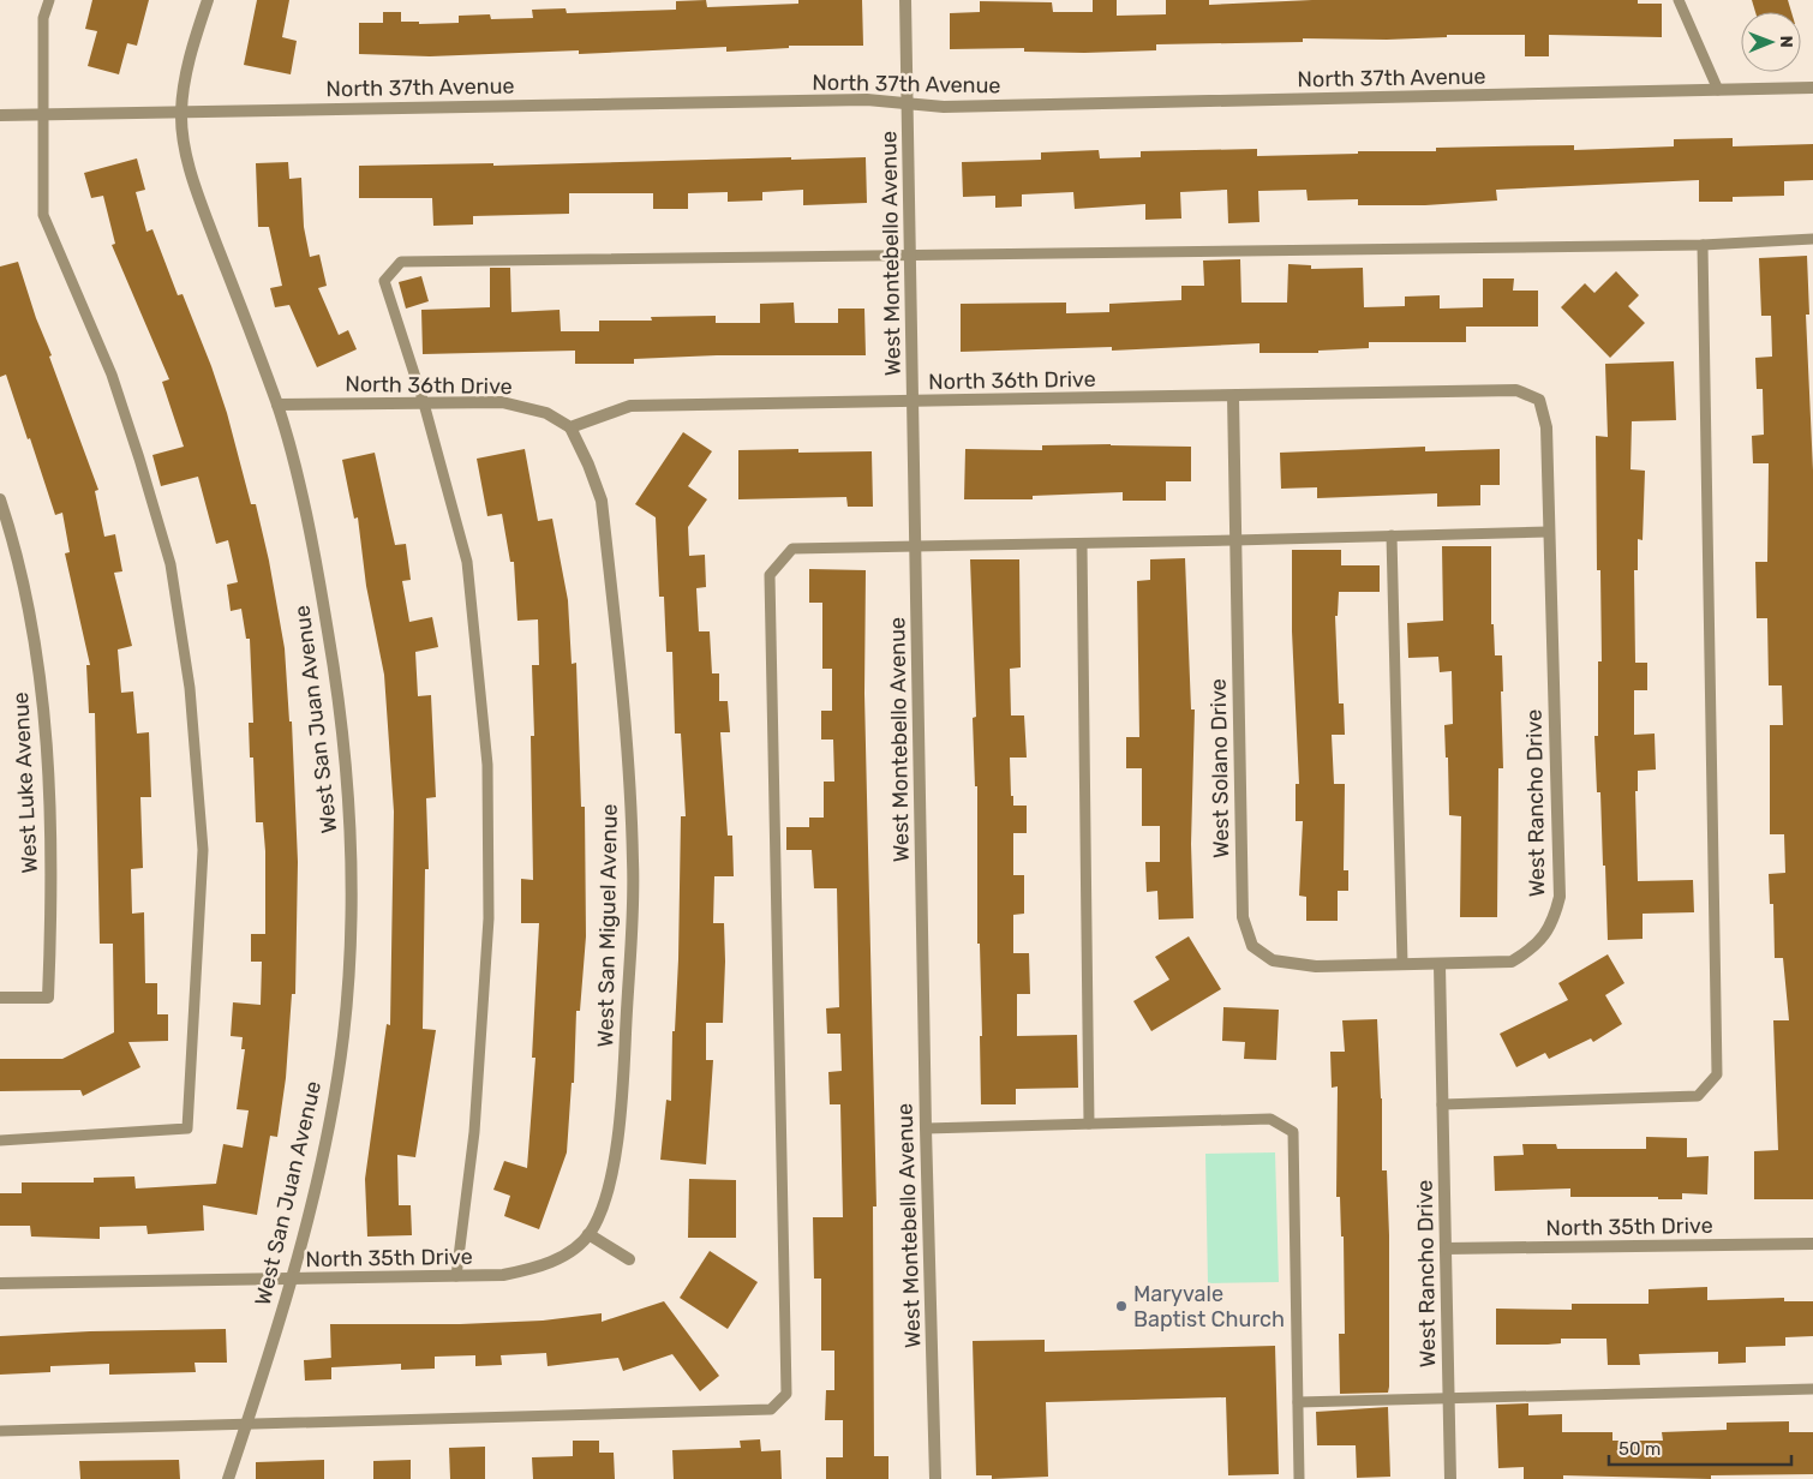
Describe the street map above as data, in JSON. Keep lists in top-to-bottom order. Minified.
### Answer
{"streets":{"street":["North 37th Avenue","West Montebello Avenue","North 36th Drive","West San Juan Avenue","West Solano Drive","West Luke Avenue","West Rancho Drive","West San Miguel Avenue","North 35th Drive"]},"crossings":[["North 37th Avenue","West Montebello Avenue"],["North 37th Avenue","West San Juan Avenue"],["West Montebello Avenue","North 36th Drive"],["North 36th Drive","West San Juan Avenue"],["North 36th Drive","West Solano Drive"],["North 36th Drive","West Rancho Drive"],["North 36th Drive","West San Miguel Avenue"],["West San Juan Avenue","North 35th Drive"],["West Solano Drive","West Rancho Drive"],["West Rancho Drive","North 35th Drive"],["West San Miguel Avenue","North 35th Drive"]],"places":["Maryvale Baptist Church"],"scale_bar":"50 m","north":"right"}
